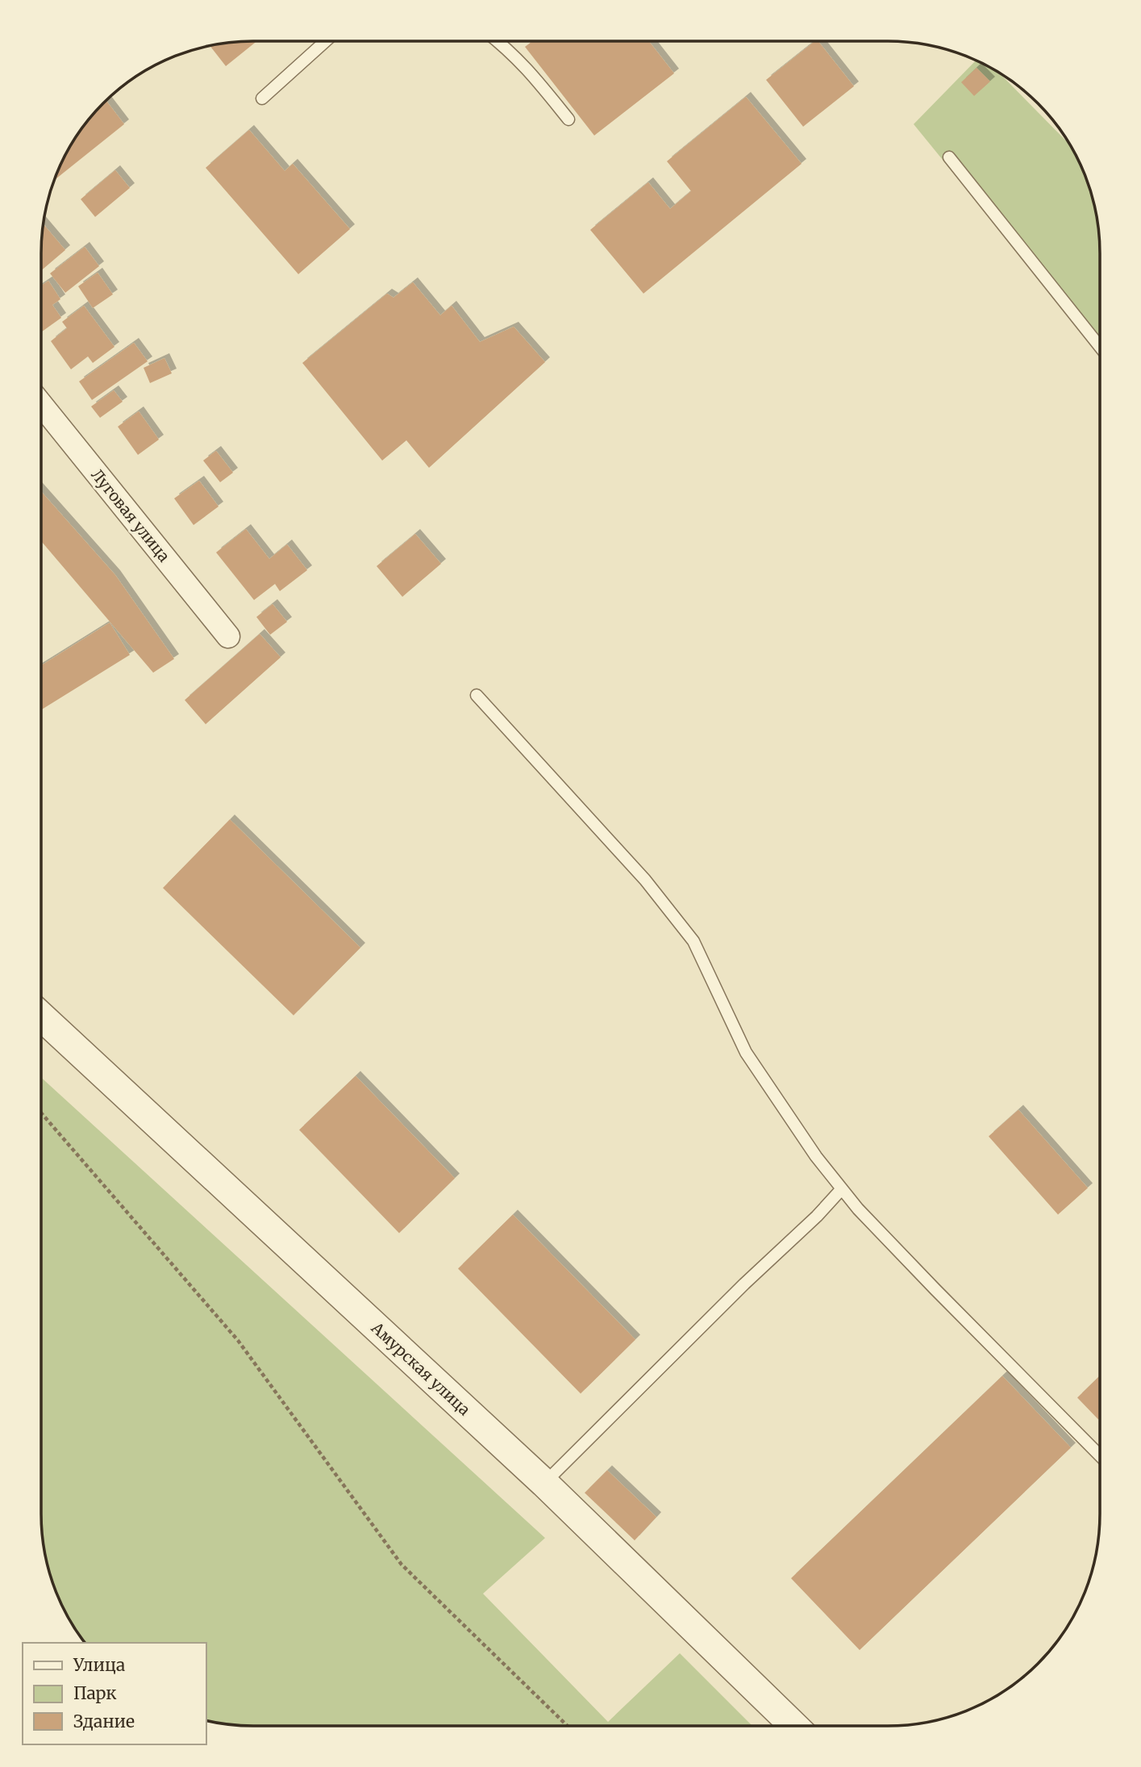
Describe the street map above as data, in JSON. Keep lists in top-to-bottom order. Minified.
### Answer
{"streets":{"street":["Луговая улица","Амурская улица"]},"legend":["Улица","Парк","Здание"]}
